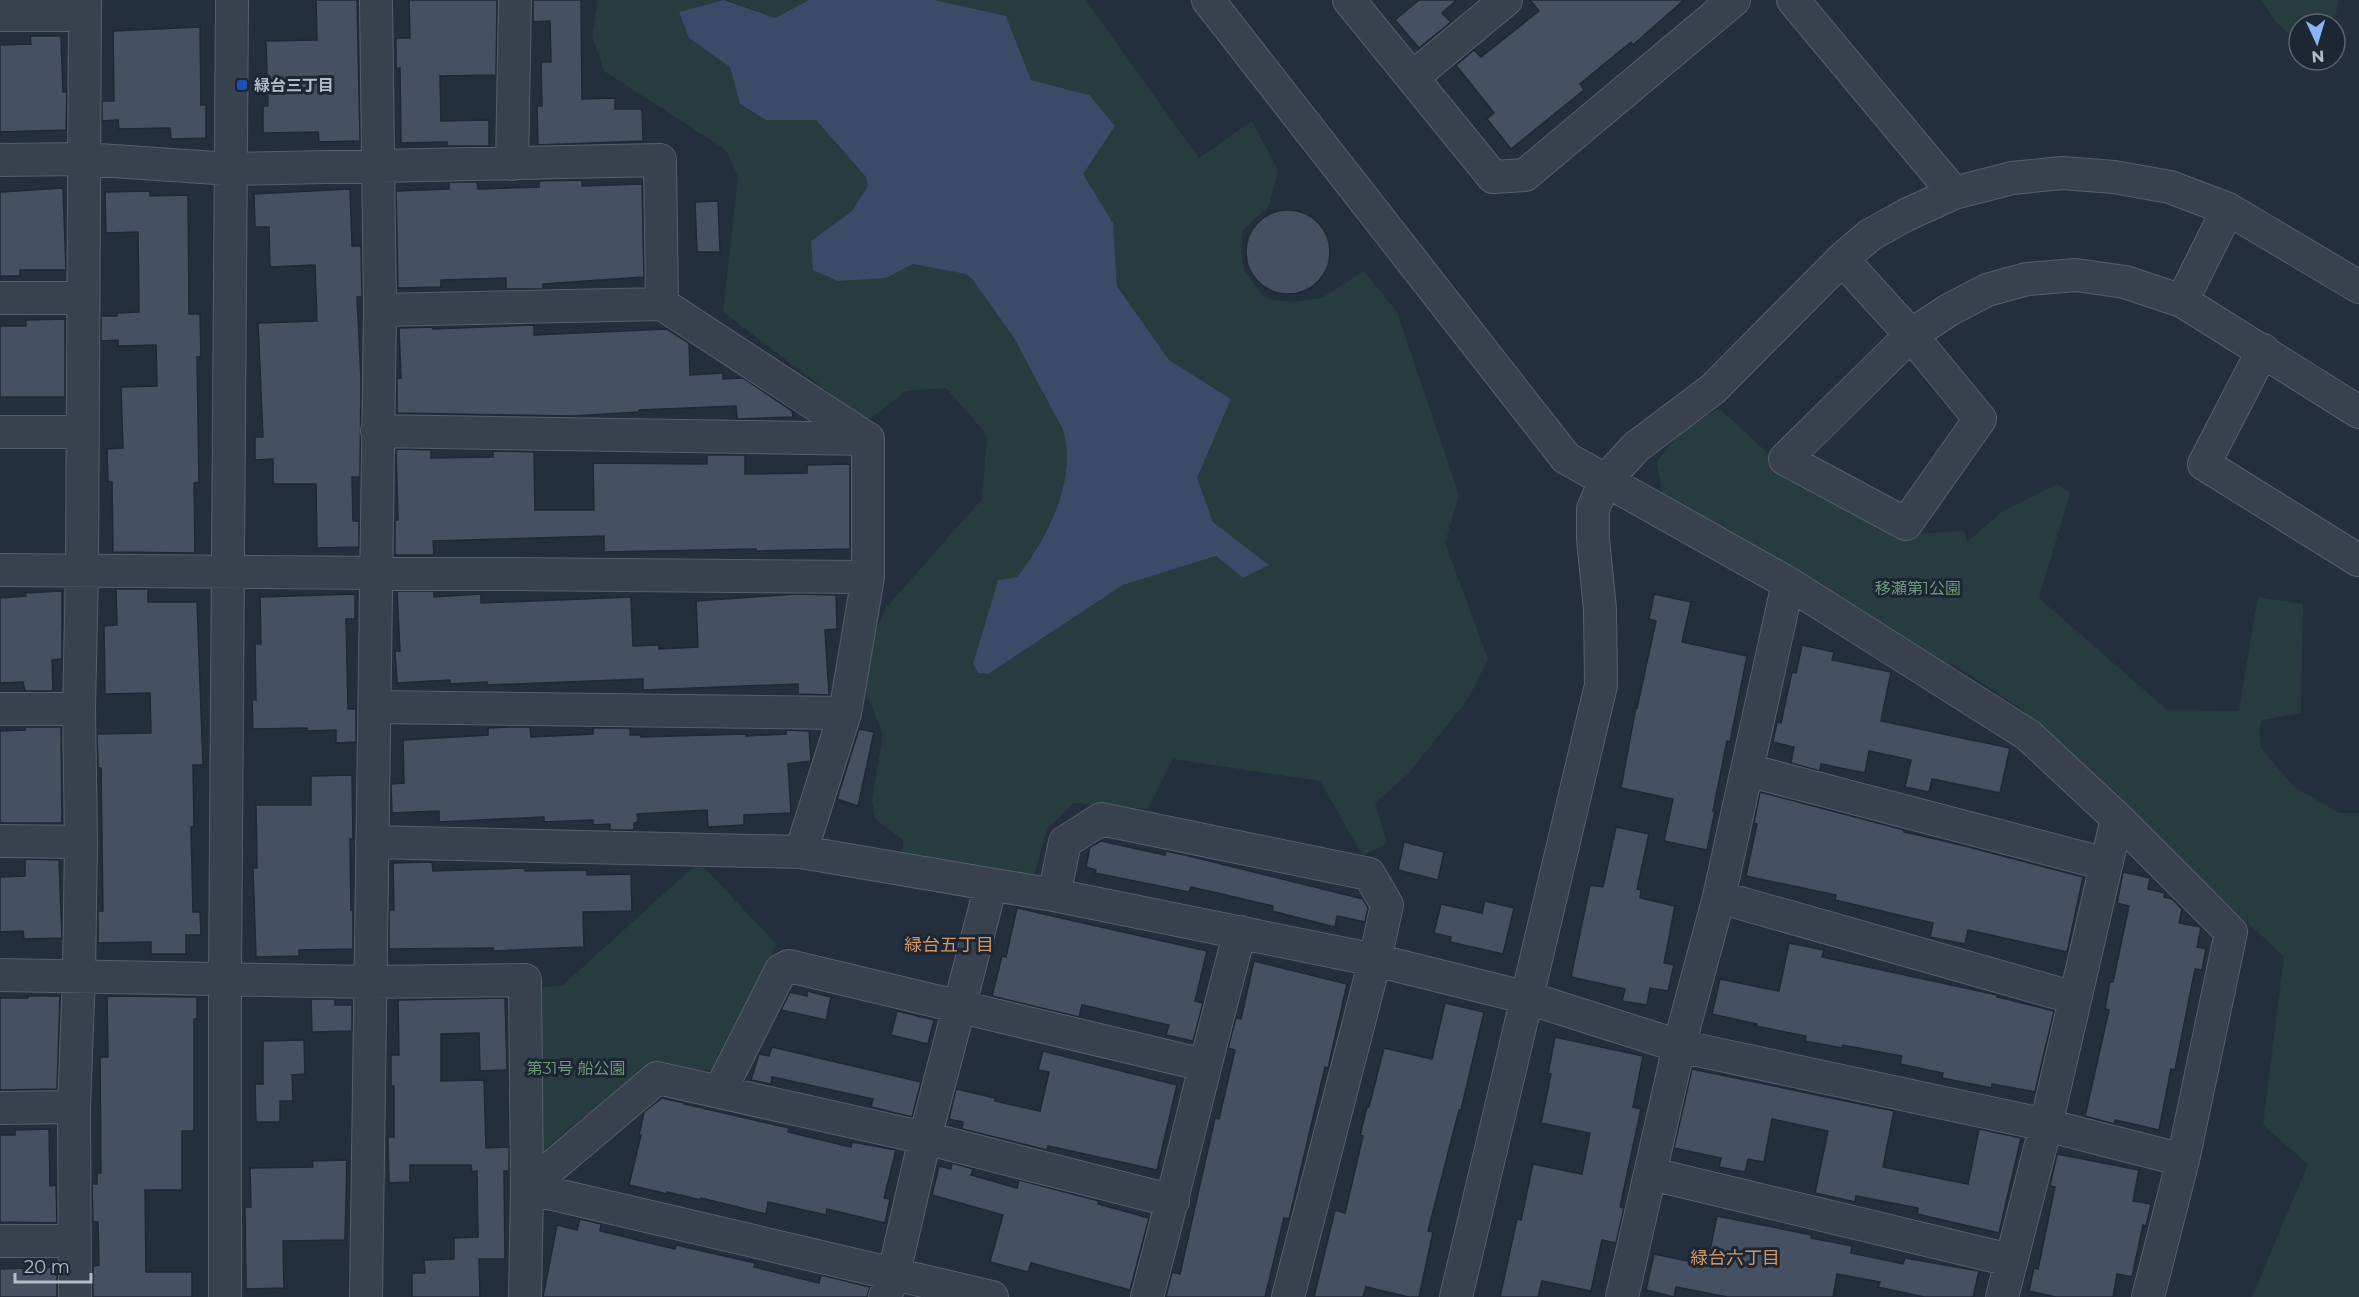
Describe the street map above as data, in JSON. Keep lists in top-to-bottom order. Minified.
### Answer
{"districts":["緑台五丁目","緑台六丁目"],"parks":["移瀬第1公園","第31号 船公園"],"places":{"transit":["緑台三丁目"]},"scale_bar":"20 m","north":"bottom"}
